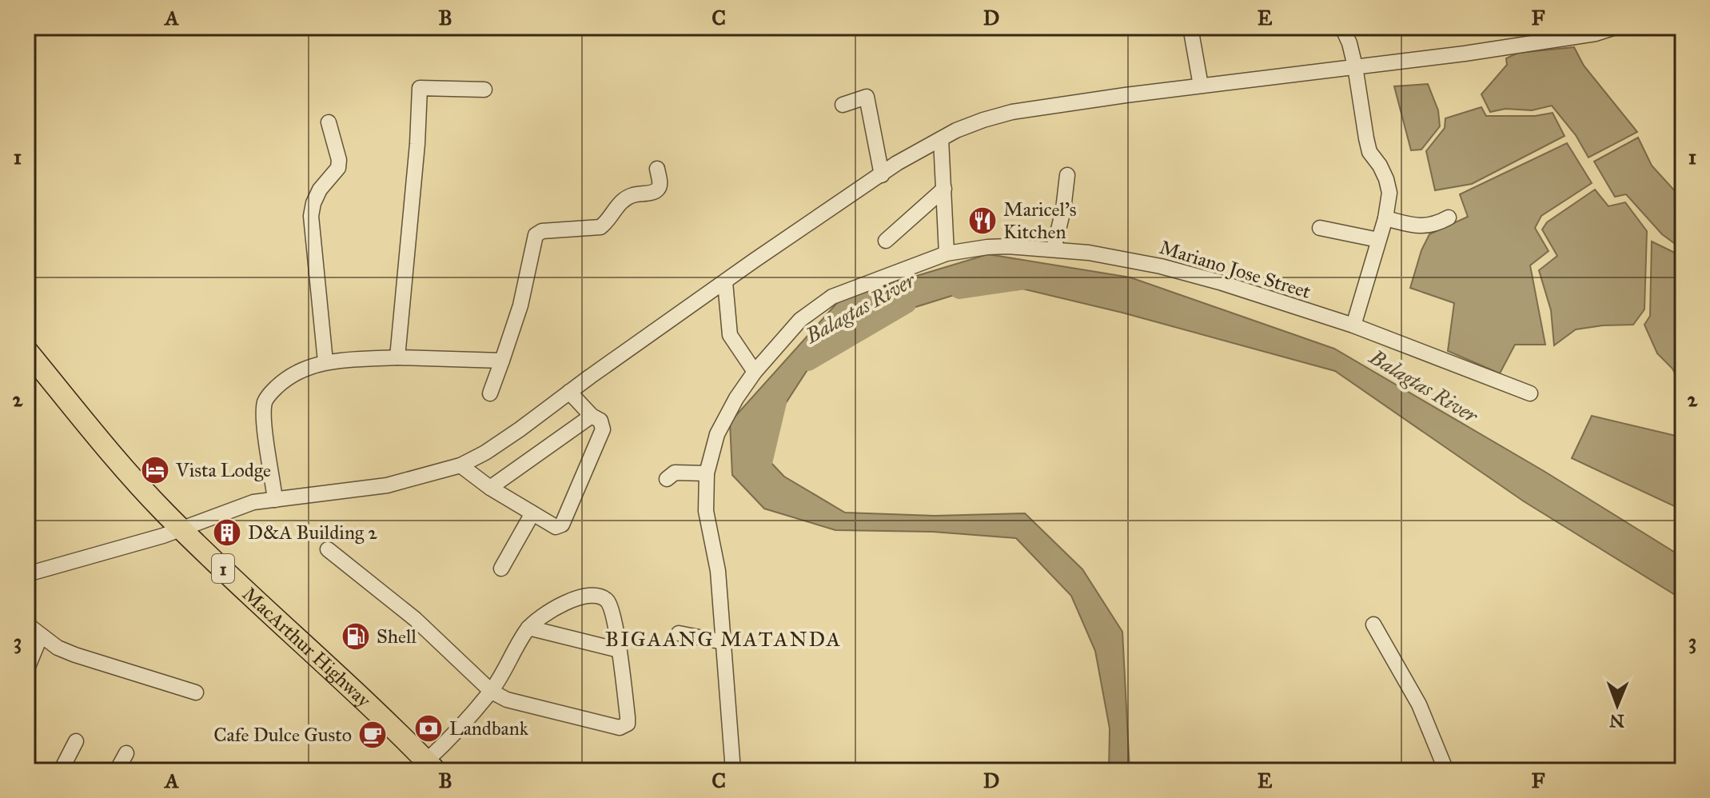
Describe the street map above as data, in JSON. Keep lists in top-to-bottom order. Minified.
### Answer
{"streets":{"highway":["1","MacArthur Highway"],"street":["Mariano Jose Street"]},"districts":["BIGAANG MATANDA"],"water":["Balagtas River"],"places":{"restaurant":["Maricel's Kitchen"],"hotel":["Vista Lodge"],"building":["D&A Building 2"],"fuel station":["Shell"],"bank":["Landbank"],"cafe":["Cafe Dulce Gusto"]},"north":"bottom","grid":{"columns":["A","B","C","D","E","F"],"rows":["1","2","3"]}}
